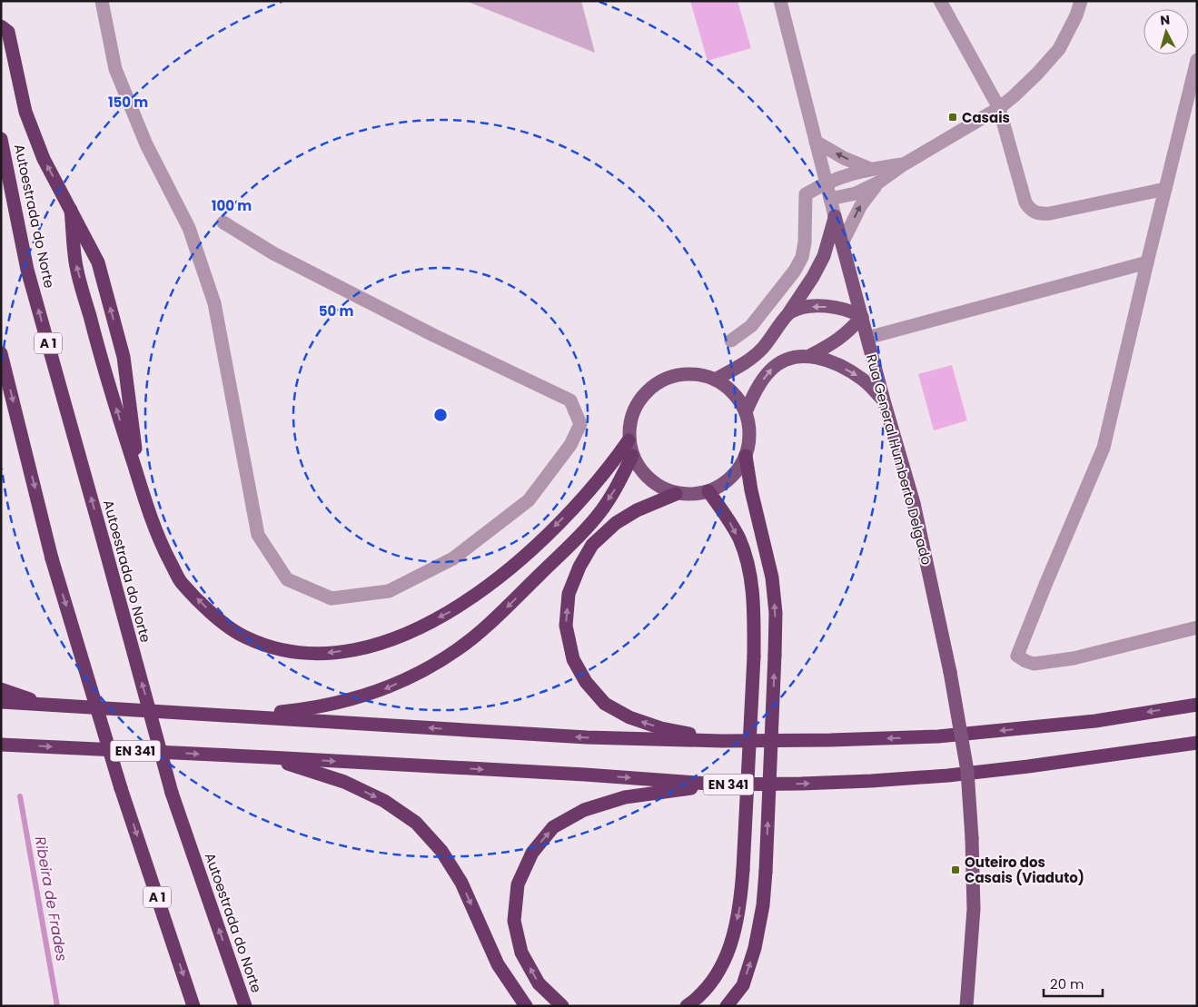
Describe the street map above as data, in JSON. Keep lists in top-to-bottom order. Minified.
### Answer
{"streets":{"highway":["Autoestrada do Norte","A 1","EN 341"],"main road":["Rua General Humberto Delgado"]},"water":["Ribeira de Frades"],"places":{"transit":["Casais","Outeiro dos Casais (Viaduto)"]},"scale_bar":"20 m","north":"top","rings":["150 m","100 m","50 m"]}
